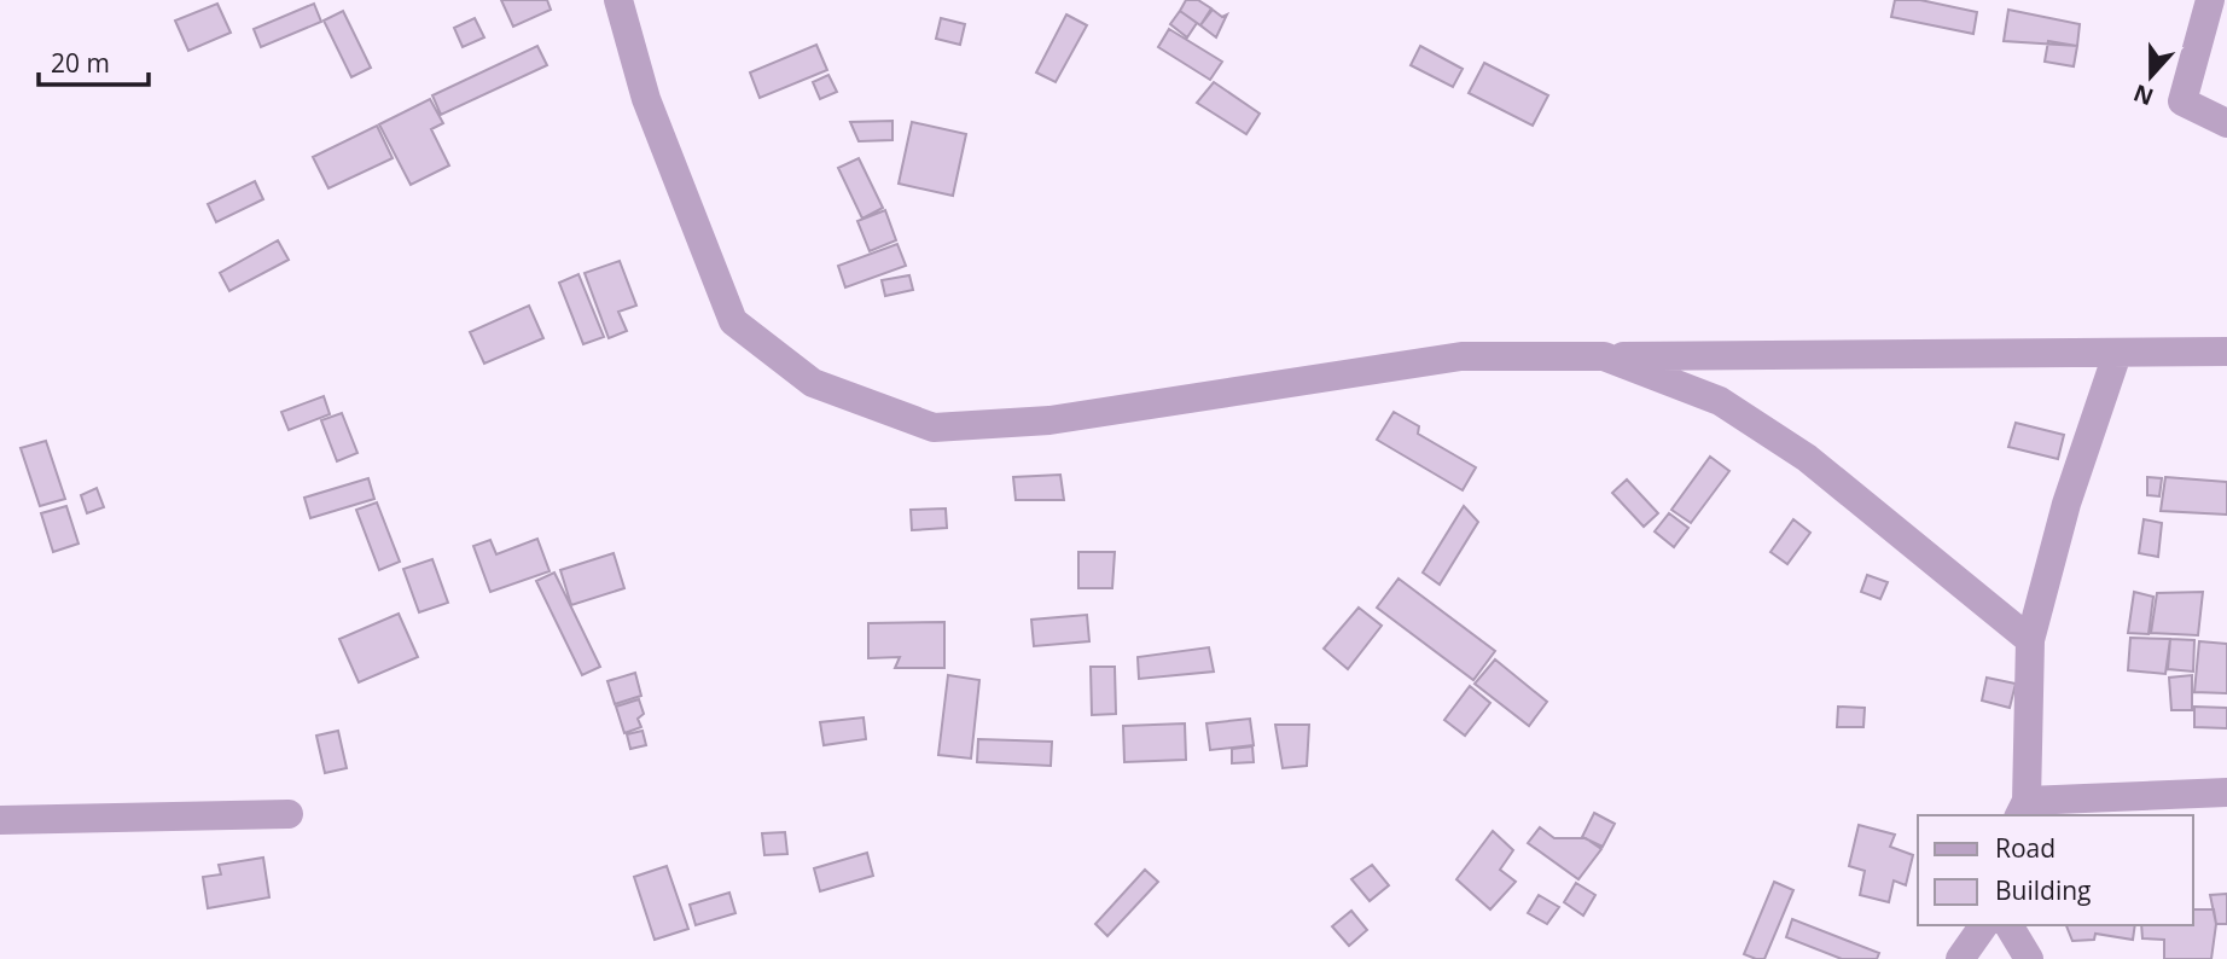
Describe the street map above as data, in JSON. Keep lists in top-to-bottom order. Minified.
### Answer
{"legend":["Road","Building"],"scale_bar":"20 m","north":"bottom"}
